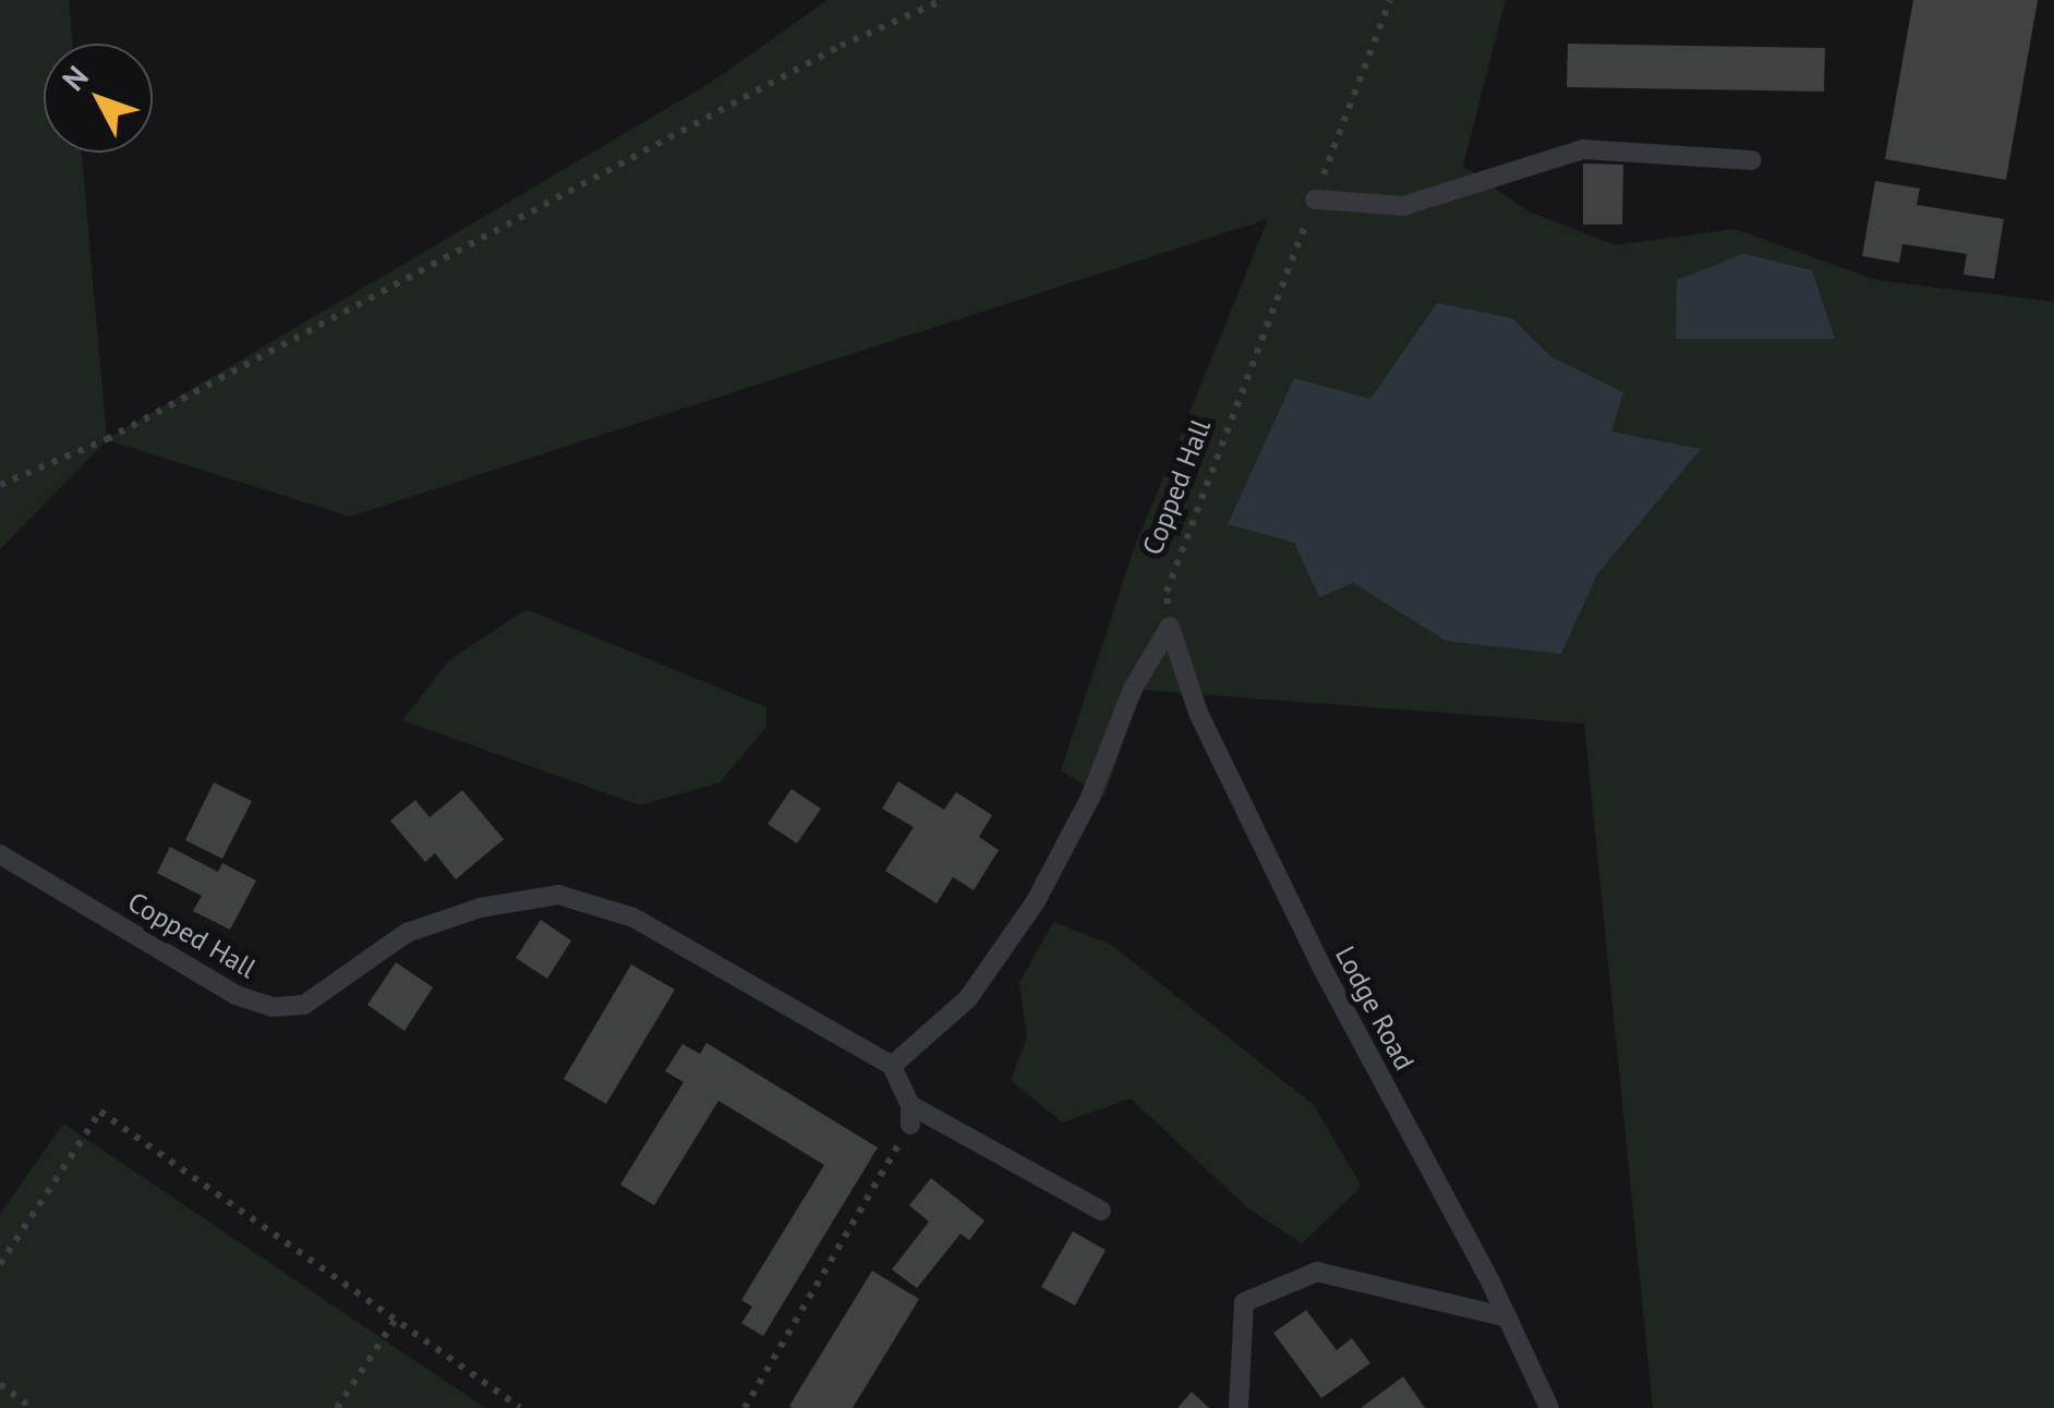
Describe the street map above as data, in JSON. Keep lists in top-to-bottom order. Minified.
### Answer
{"streets":{"lane":["Copped Hall","Lodge Road"]},"crossings":[["Copped Hall","Lodge Road"]],"north":"top left"}
